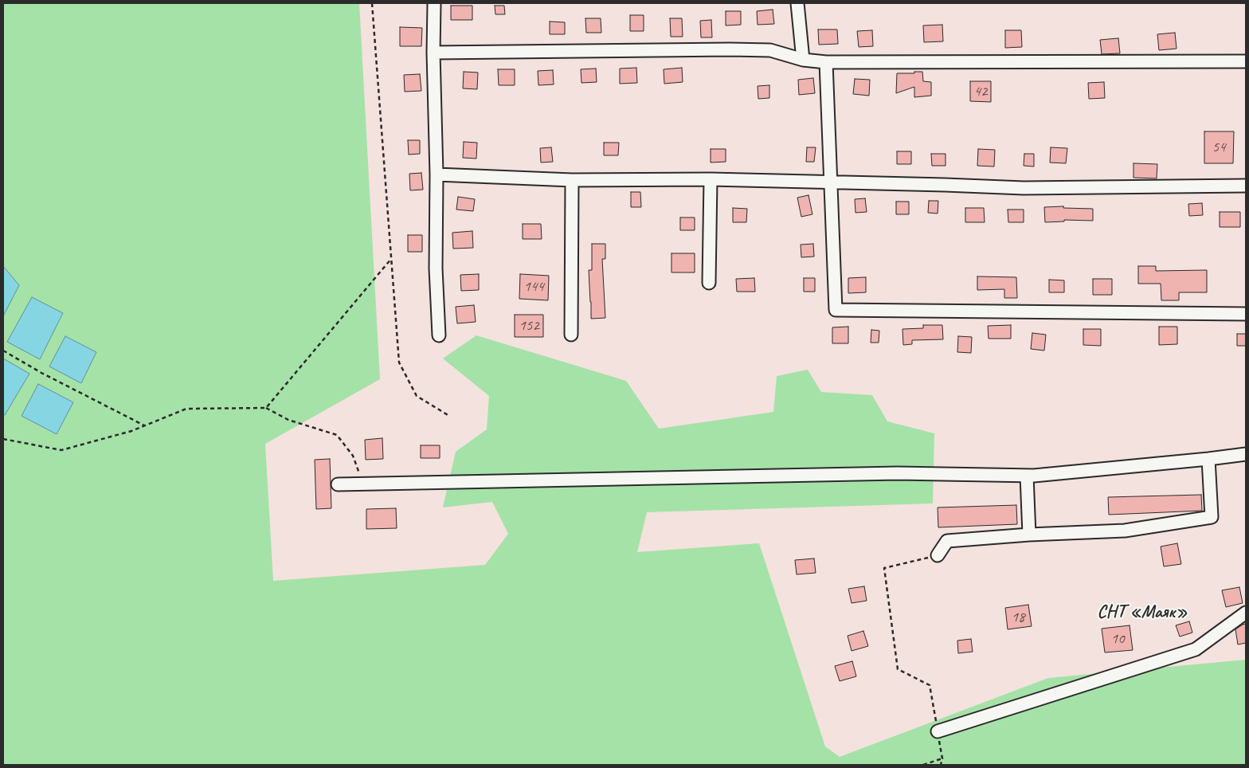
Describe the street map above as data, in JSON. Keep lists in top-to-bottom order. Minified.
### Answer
{"districts":["СНТ «Маяк»"],"house_numbers":["42","54","144","152","18","10"]}
